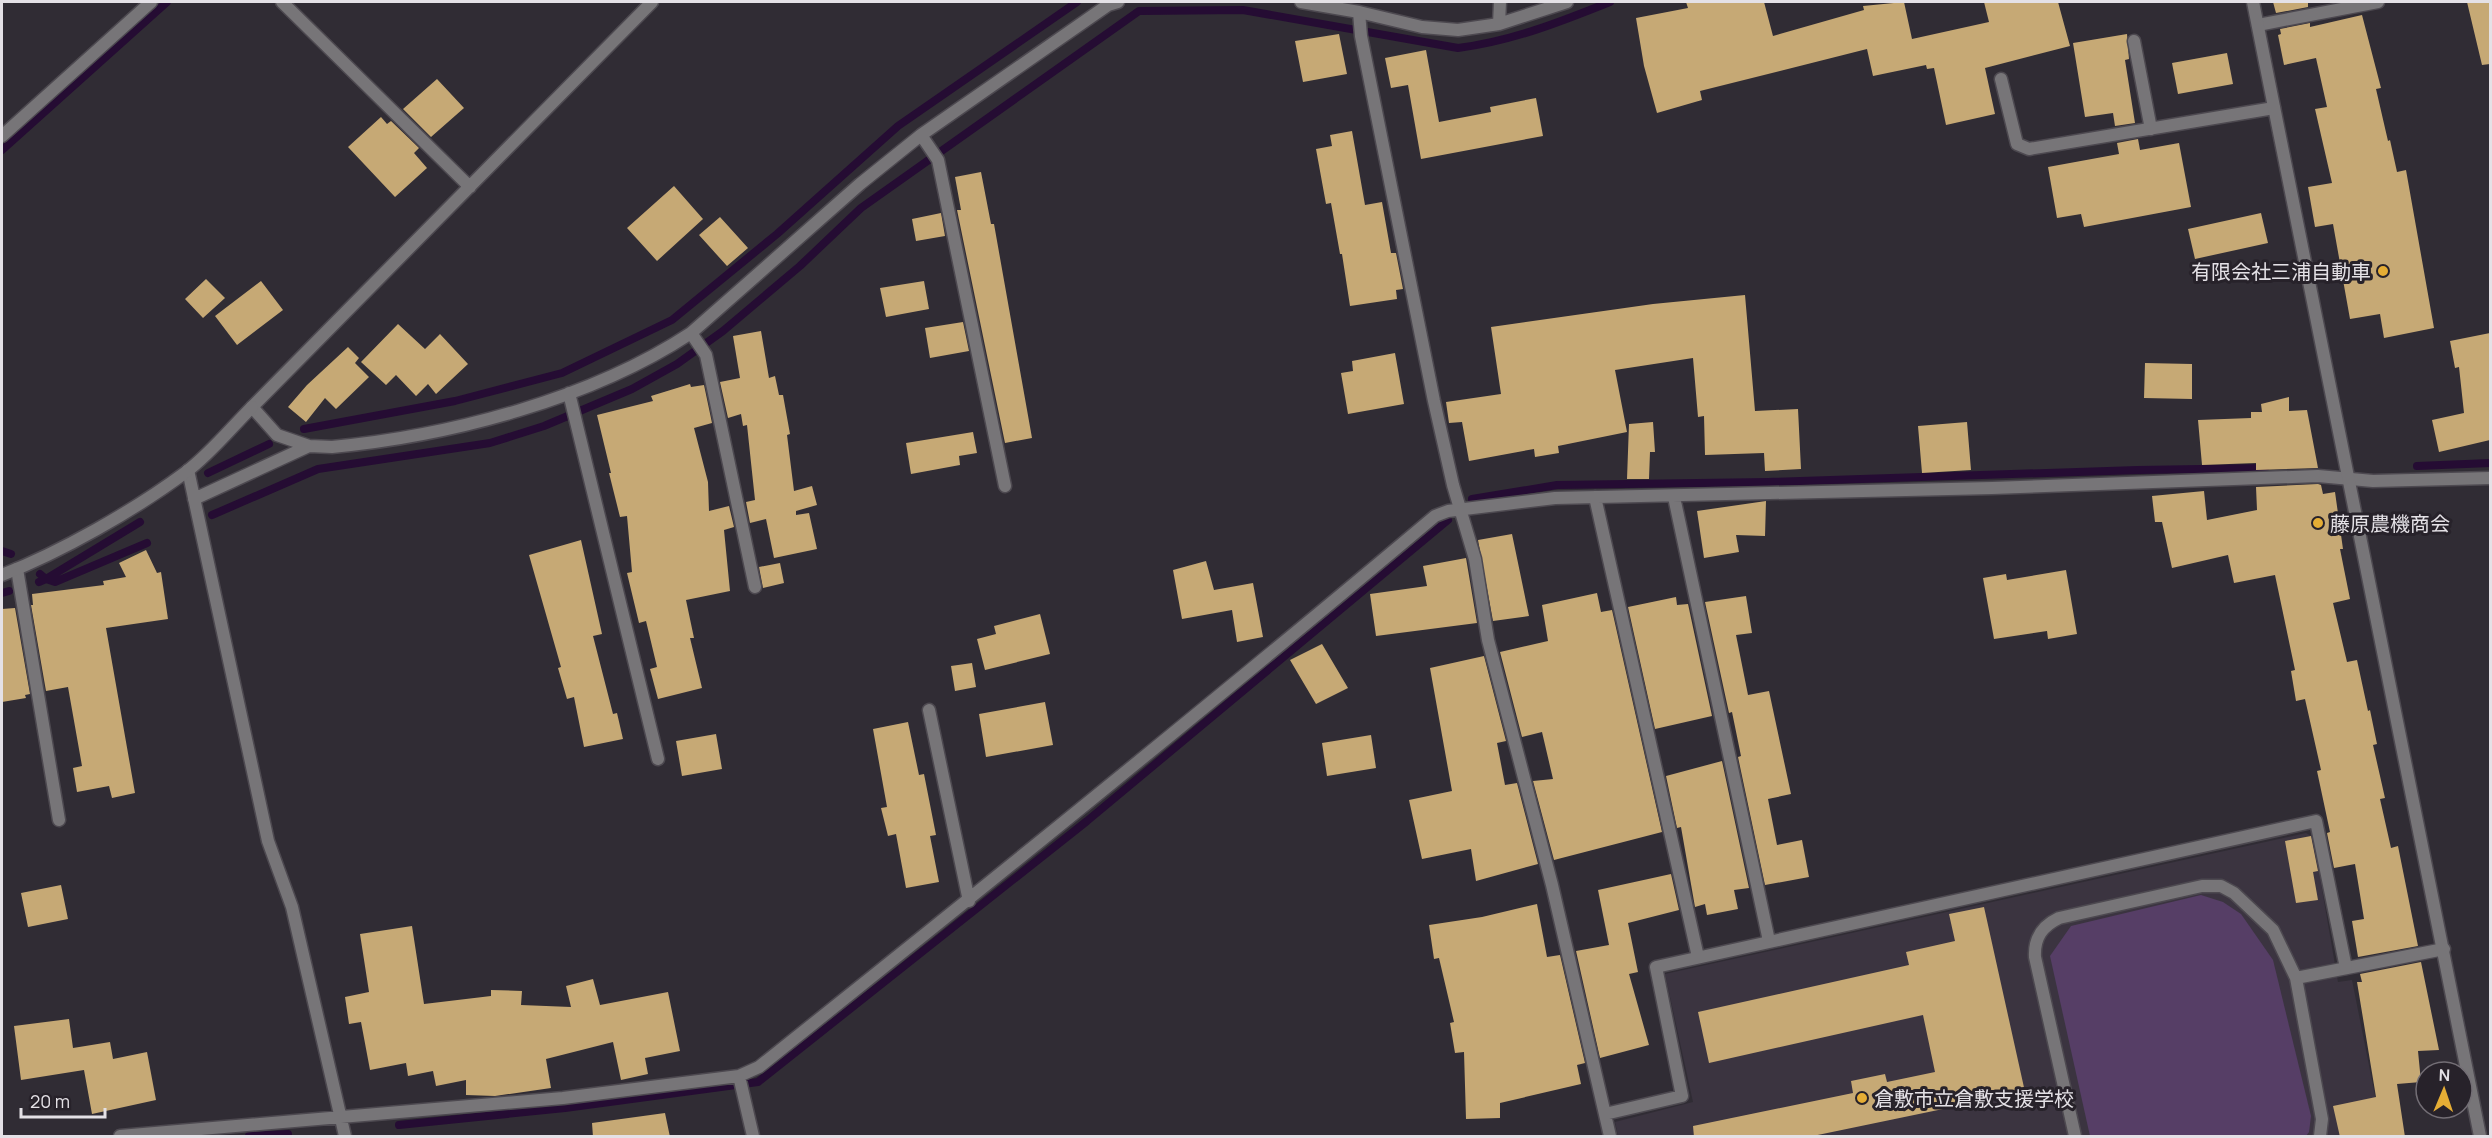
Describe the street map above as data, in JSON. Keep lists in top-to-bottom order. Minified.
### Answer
{"places":["有限会社三浦自動車","藤原農機商会","倉敷市立倉敷支援学校"],"scale_bar":"20 m","north":"top"}
